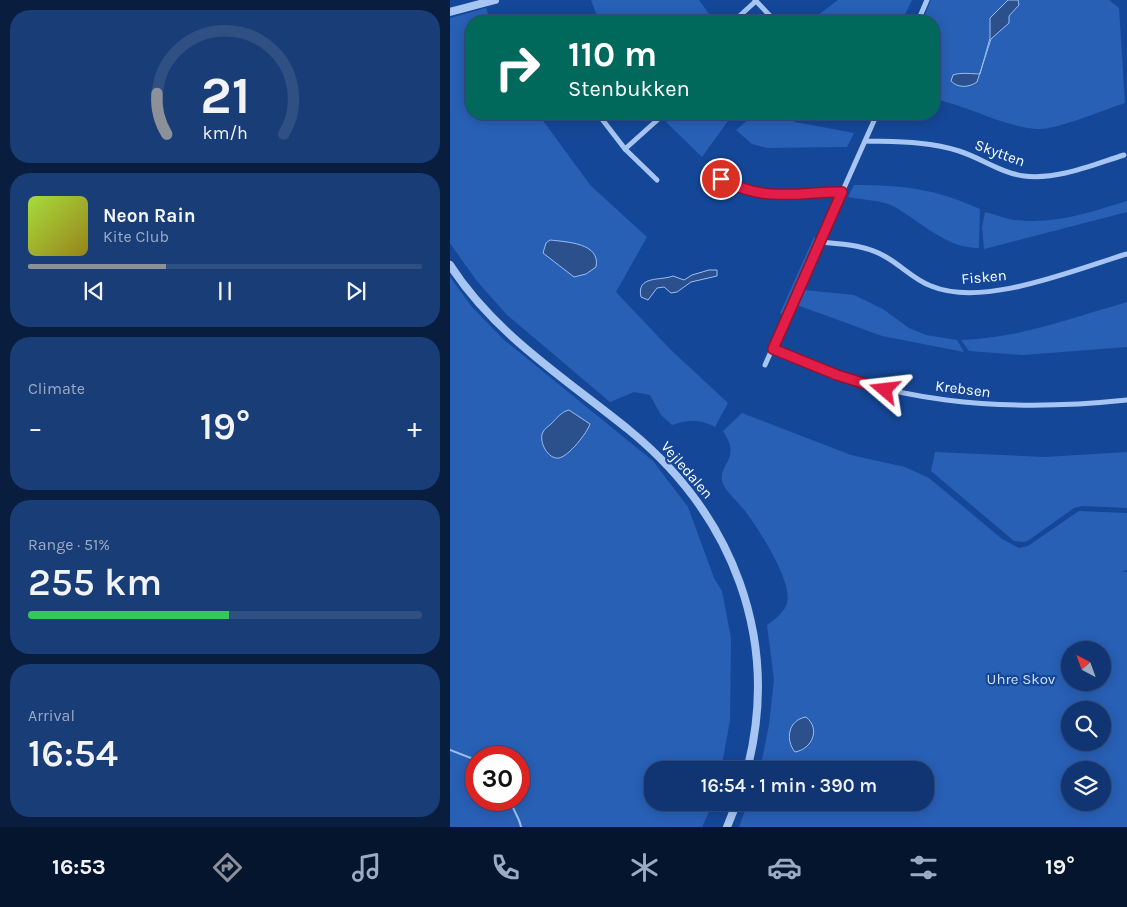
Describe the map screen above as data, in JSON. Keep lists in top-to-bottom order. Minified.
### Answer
{"streets":{"street":["Skytten","Fisken","Krebsen","Vejledalen"]},"parks":["Uhre Skov"],"north":"top left","page":{"turn":["110 m","Stenbukken"],"song":["Neon Rain","Kite Club"],"tile":["Climate",["Range · 51%","255 km"],["Arrival","16:54"]],"heat":["−","19°","+"],"limit":"30","trip":"16:54 · 1 min · 390 m","tabs":["16:53","19°"],"gauge":["21","km/h"]}}
